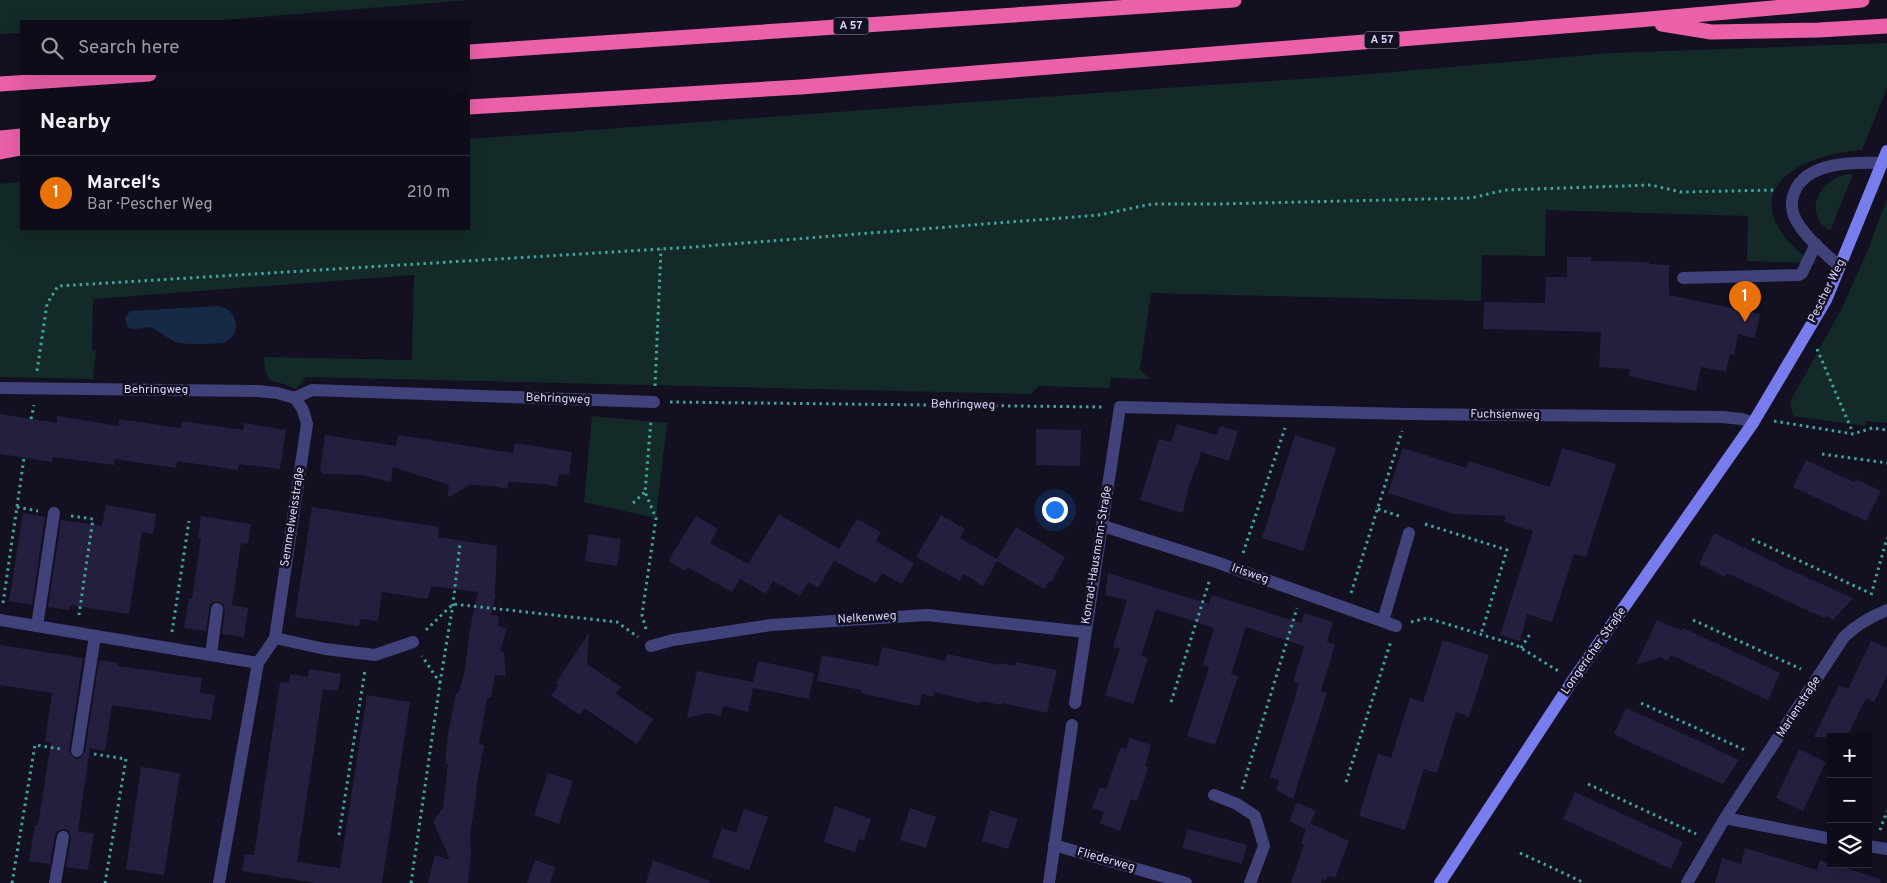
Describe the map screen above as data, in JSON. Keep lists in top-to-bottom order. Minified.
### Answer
{"streets":{"highway":["A 57"],"street":["Pescher Weg","Behringweg","Fuchsienweg","Semmelweisstraße","Konrad-Hausmann-Straße","Irisweg","Nelkenweg","Longericher Straße","Marienstraße","Fliederweg"]},"crossings":[["Pescher Weg","Fuchsienweg"],["Pescher Weg","Longericher Straße"],["Behringweg","Fuchsienweg"],["Behringweg","Semmelweisstraße"],["Behringweg","Konrad-Hausmann-Straße"],["Fuchsienweg","Konrad-Hausmann-Straße"],["Fuchsienweg","Longericher Straße"],["Konrad-Hausmann-Straße","Irisweg"],["Konrad-Hausmann-Straße","Nelkenweg"]],"page":{"search":"Search here","heading":"Nearby","list":[{"mark":"1","name":"Marcel‘s","note":"Bar · Pescher Weg","value":"210 m"}],"pins":"1","map_buttons":["+","−"]}}
